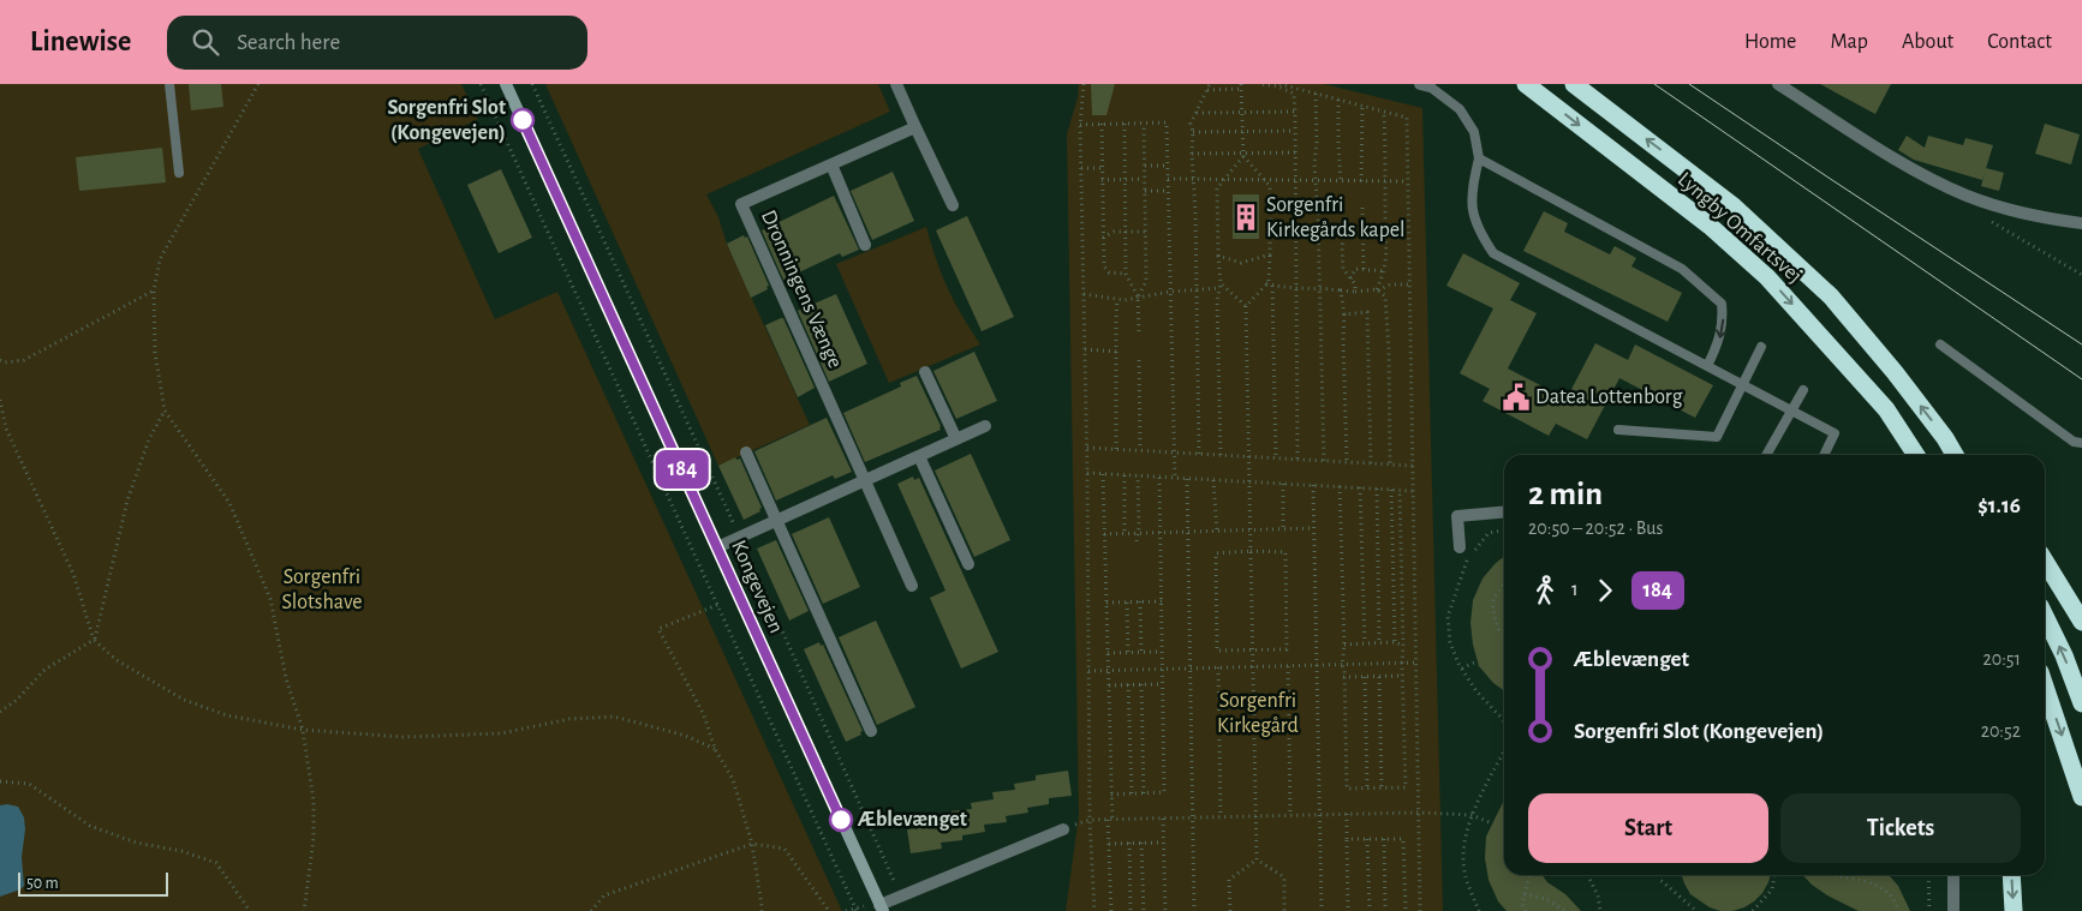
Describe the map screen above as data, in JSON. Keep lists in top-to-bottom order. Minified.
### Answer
{"streets":{"highway":["Lyngby Omfartsvej"],"street":["Dronningens Vænge","Kongevejen"]},"parks":["Sorgenfri Slotshave","Sorgenfri Kirkegård"],"places":{"other":["Sorgenfri Slot (Kongevejen)","Æblevænget"],"building":["Sorgenfri Kirkegårds kapel"],"public building":["Datea Lottenborg"]},"lines":["bus line 184"],"scale_bar":"50 m","page":{"header":"Linewise","search":"Search here","nav":["Home","Map","About","Contact"],"on_map":"184","heading":["2 min","20:50 – 20:52 · Bus","$1.16"],"legs":["1","184"],"list":[{"name":"Æblevænget","value":"20:51"},{"name":"Sorgenfri Slot (Kongevejen)","value":"20:52"}],"buttons":["Start","Tickets"],"scale":"50 m"}}
